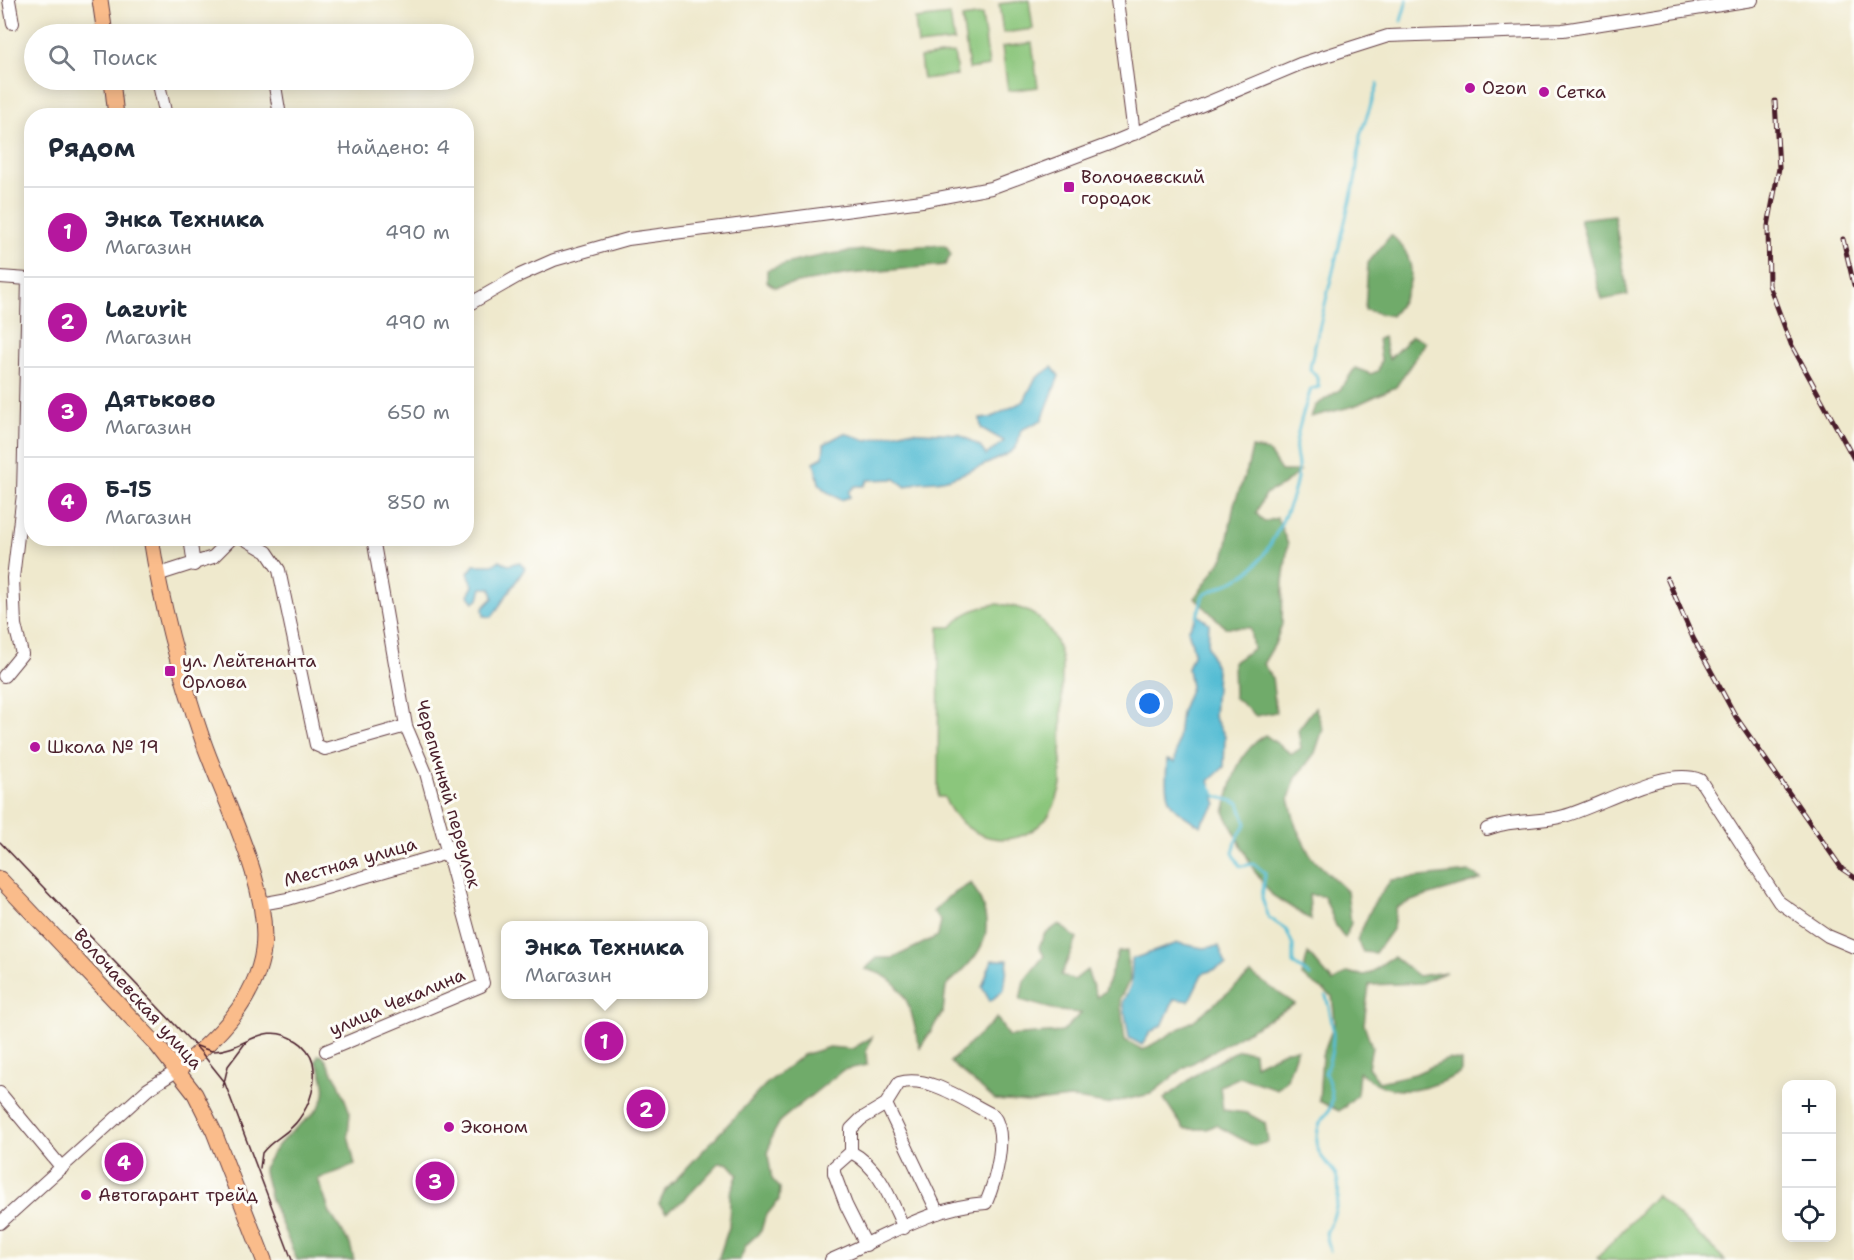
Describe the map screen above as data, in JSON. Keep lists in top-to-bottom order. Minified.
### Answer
{"streets":{"main road":["Волочаевская улица"],"street":["Черепичный переулок","Местная улица","улица Чекалина"]},"crossings":[["Черепичный переулок","Местная улица"],["Черепичный переулок","улица Чекалина"]],"places":{"other":["Ozon","Сетка","Школа № 19","Эконом","Автогарант трейд"],"transit":["Волочаевский городок","ул. Лейтенанта Орлова"]},"page":{"search":"Поиск","heading":["Рядом","Найдено: 4"],"list":[{"mark":"1","name":"Энка Техника","note":"Магазин","value":"490 m"},{"mark":"2","name":"Lazurit","note":"Магазин","value":"490 m"},{"mark":"3","name":"Дятьково","note":"Магазин","value":"650 m"},{"mark":"4","name":"Б-15","note":"Магазин","value":"850 m"}],"popup":["Энка Техника","Магазин"],"pins":["1","2","4","3"],"map_buttons":["+","−"]}}
